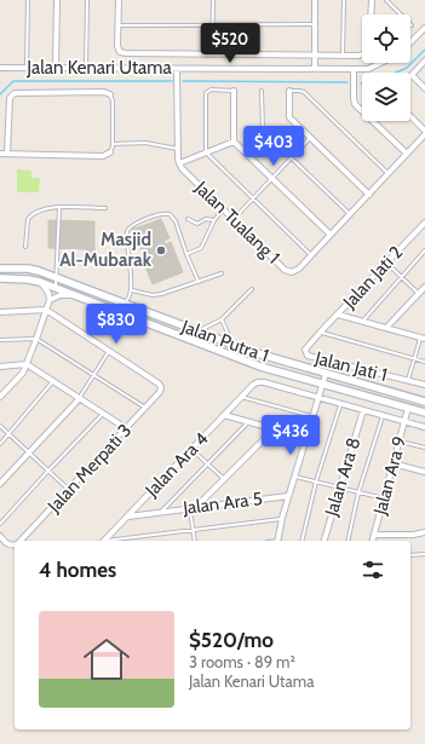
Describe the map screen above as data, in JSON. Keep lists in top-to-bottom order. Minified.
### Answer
{"streets":{"main road":["Jalan Putra 1"],"street":["Jalan Kenari Utama","Jalan Tualang 1","Jalan Jati 2","Jalan Jati 1","Jalan Ara 4","Jalan Merpati 3","Jalan Ara 9","Jalan Ara 8","Jalan Ara 5"]},"crossings":[["Jalan Jati 2","Jalan Jati 1"],["Jalan Putra 1","Jalan Ara 9"],["Jalan Ara 4","Jalan Ara 5"]],"places":["Masjid Al-Mubarak"],"page":{"price":["$520","$403","$830","$436"],"heading":"4 homes","list":[{"name":"$520/mo","note":"3 rooms · 89 m² · Jalan Kenari Utama"}]}}
